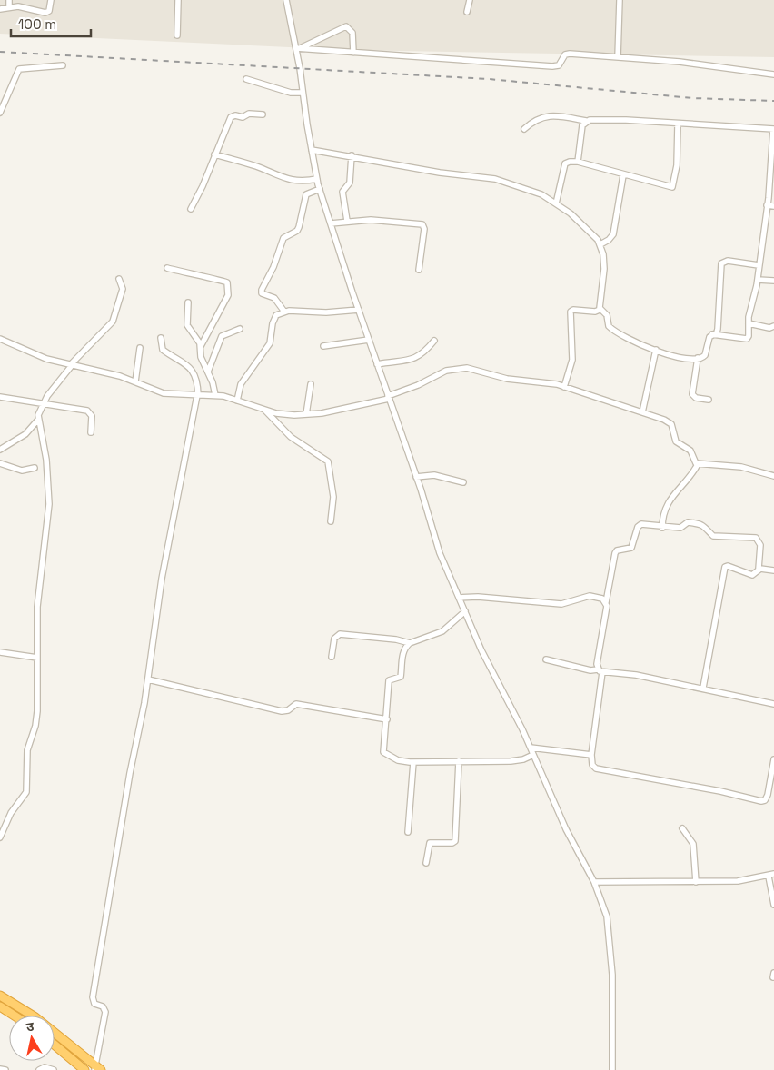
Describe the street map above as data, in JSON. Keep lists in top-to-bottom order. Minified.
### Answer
{"scale_bar":"100 m","north":"top"}
